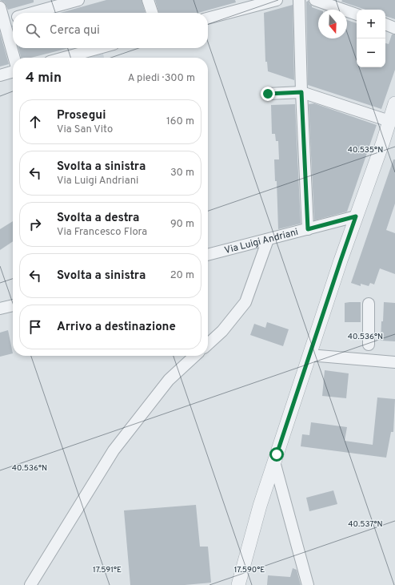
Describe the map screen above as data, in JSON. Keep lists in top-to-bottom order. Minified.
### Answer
{"streets":{"street":["Via Luigi Andriani"]},"north":"bottom","page":{"map_buttons":["+","−"],"search":"Cerca qui","heading":["4 min","A piedi · 300 m"],"list":[["Prosegui","Via San Vito","160 m"],["Svolta a sinistra","Via Luigi Andriani","30 m"],["Svolta a destra","Via Francesco Flora","90 m"],["Svolta a sinistra","20 m"],"Arrivo a destinazione"]},"coordinates":["40.535°N","40.536°N","40.537°N","17.591°E","17.590°E"]}
